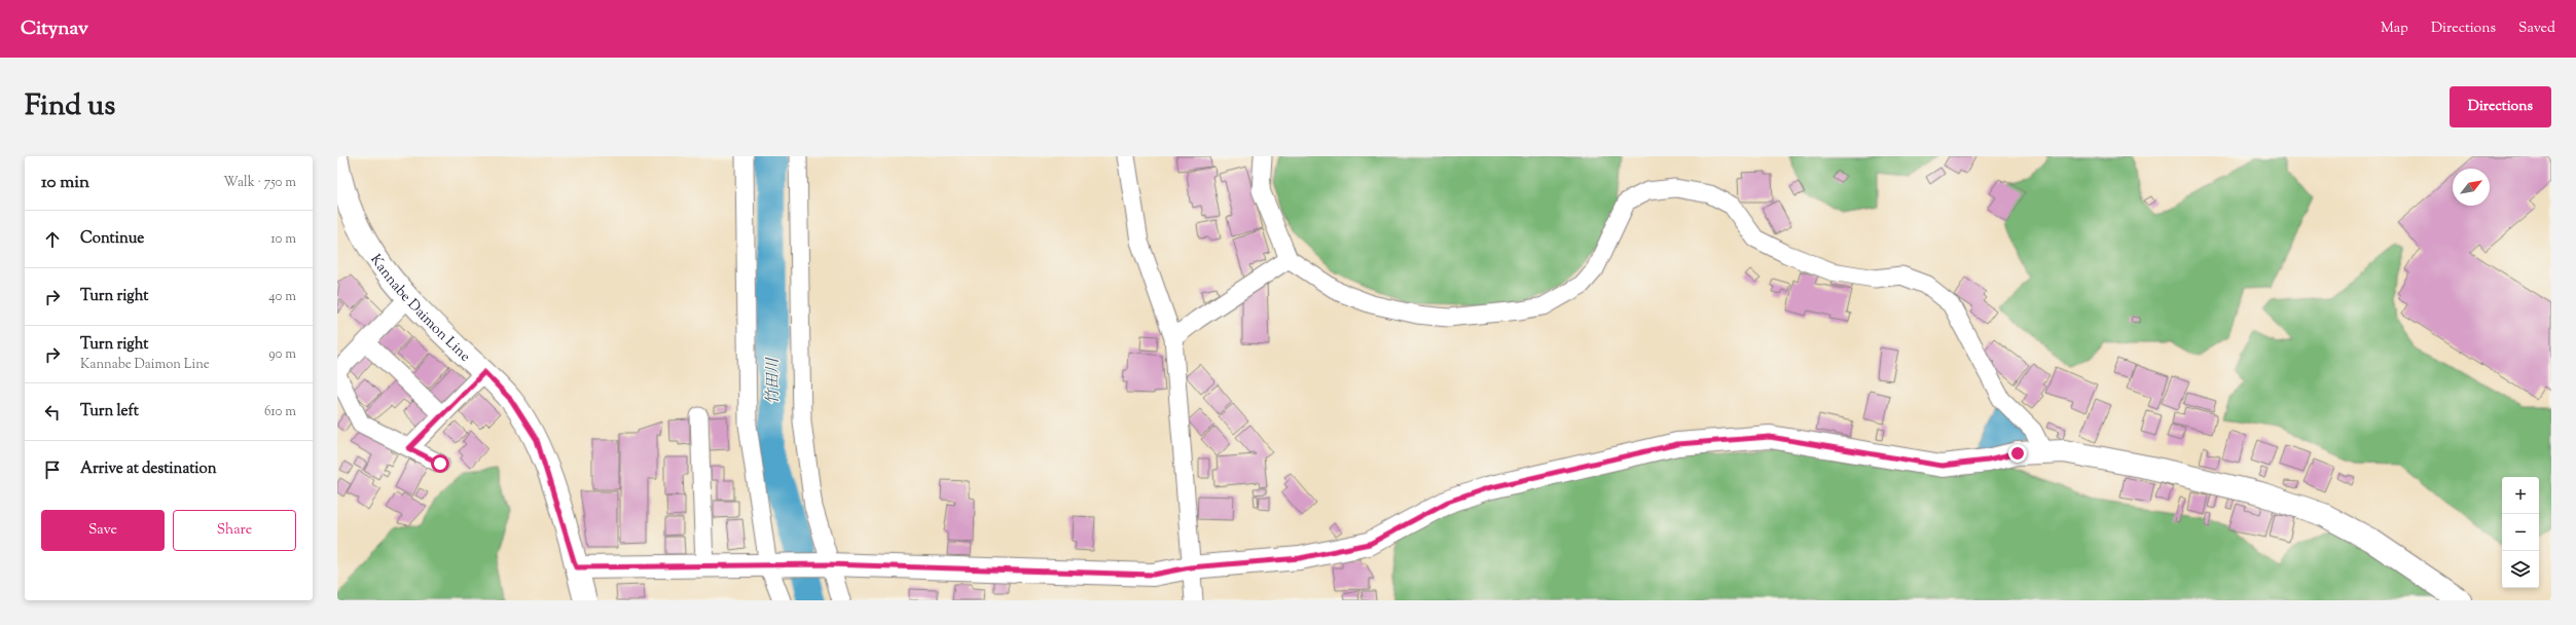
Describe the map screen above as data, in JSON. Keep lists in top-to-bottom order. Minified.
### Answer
{"streets":{"street":["Kannabe Daimon Line"]},"water":["竹田川"],"north":"top right","page":{"header":"Citynav","nav":["Map","Directions","Saved"],"title":"Find us","buttons":["Directions",["Save","Share"]],"heading":["10 min","Walk · 750 m"],"list":[["Continue","10 m"],["Turn right","40 m"],["Turn right","Kannabe Daimon Line","90 m"],["Turn left","610 m"],"Arrive at destination"],"map_buttons":["+","−"]}}
